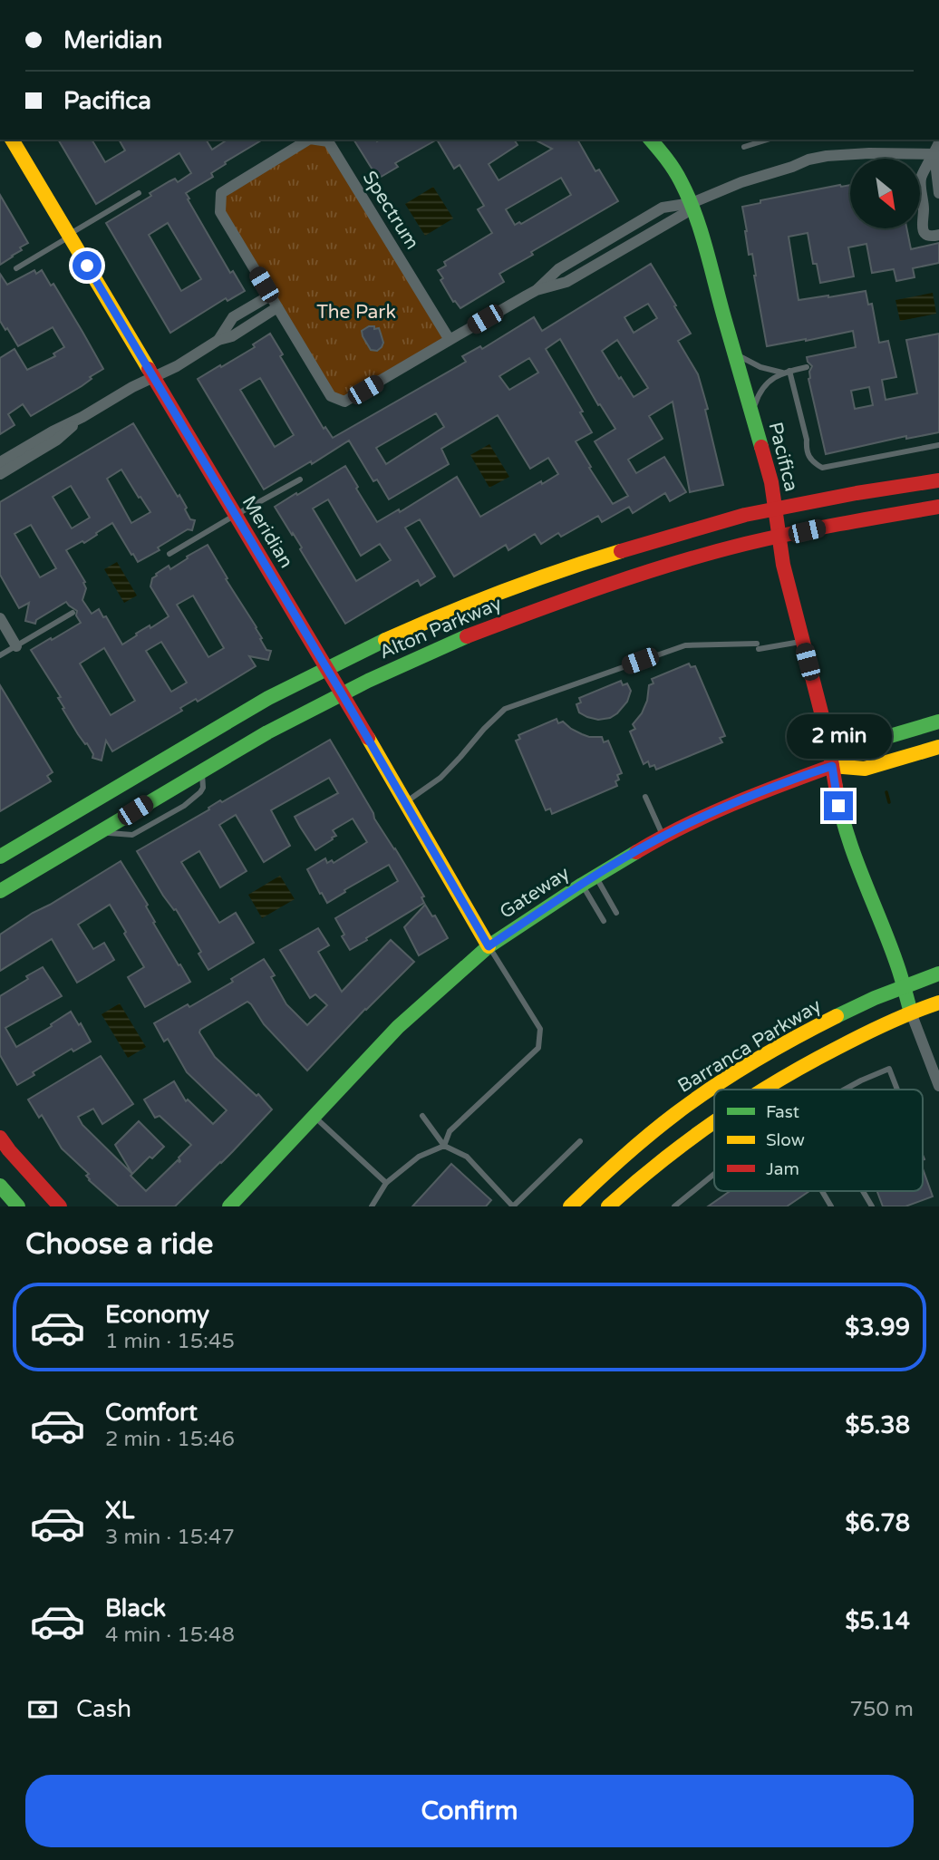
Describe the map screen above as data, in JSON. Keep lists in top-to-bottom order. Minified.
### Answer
{"streets":{"main road":["Pacifica","Meridian","Alton Parkway","Gateway","Barranca Parkway"],"street":["Spectrum"]},"crossings":[["Spectrum","Pacifica"],["Pacifica","Alton Parkway"],["Pacifica","Gateway"],["Pacifica","Barranca Parkway"],["Meridian","Alton Parkway"],["Meridian","Gateway"]],"parks":["The Park"],"legend":["Fast","Slow","Jam"],"north":"bottom right","page":{"banner":["Meridian","Pacifica"],"bubble":"2 min","heading":"Choose a ride","list":[{"name":"Economy","note":"1 min · 15:45","value":"$3.99"},{"name":"Comfort","note":"2 min · 15:46","value":"$5.38"},{"name":"XL","note":"3 min · 15:47","value":"$6.78"},{"name":"Black","note":"4 min · 15:48","value":"$5.14"}],"pay":["Cash","750 m"],"buttons":"Confirm"}}
